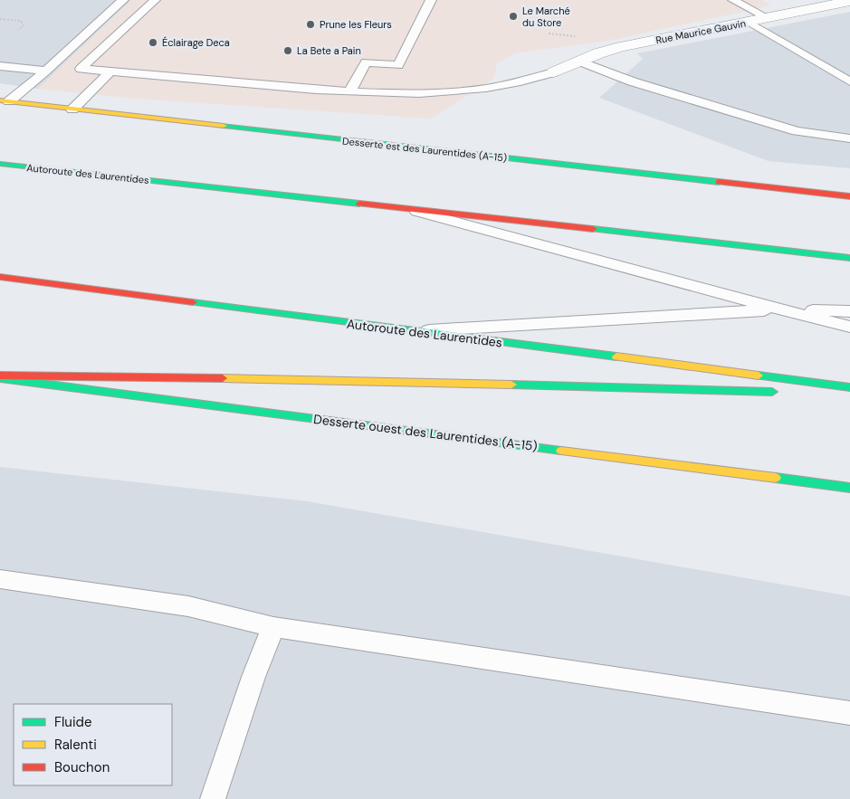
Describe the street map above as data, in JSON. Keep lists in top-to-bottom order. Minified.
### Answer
{"streets":{"main road":["Desserte est des Laurentides (A-15)","Autoroute des Laurentides","Desserte ouest des Laurentides (A-15)"],"street":["Rue Maurice Gauvin"]},"places":["Le Marché du Store","Prune les Fleurs","Éclairage Deca","La Bete a Pain"],"legend":["Fluide","Ralenti","Bouchon"]}
